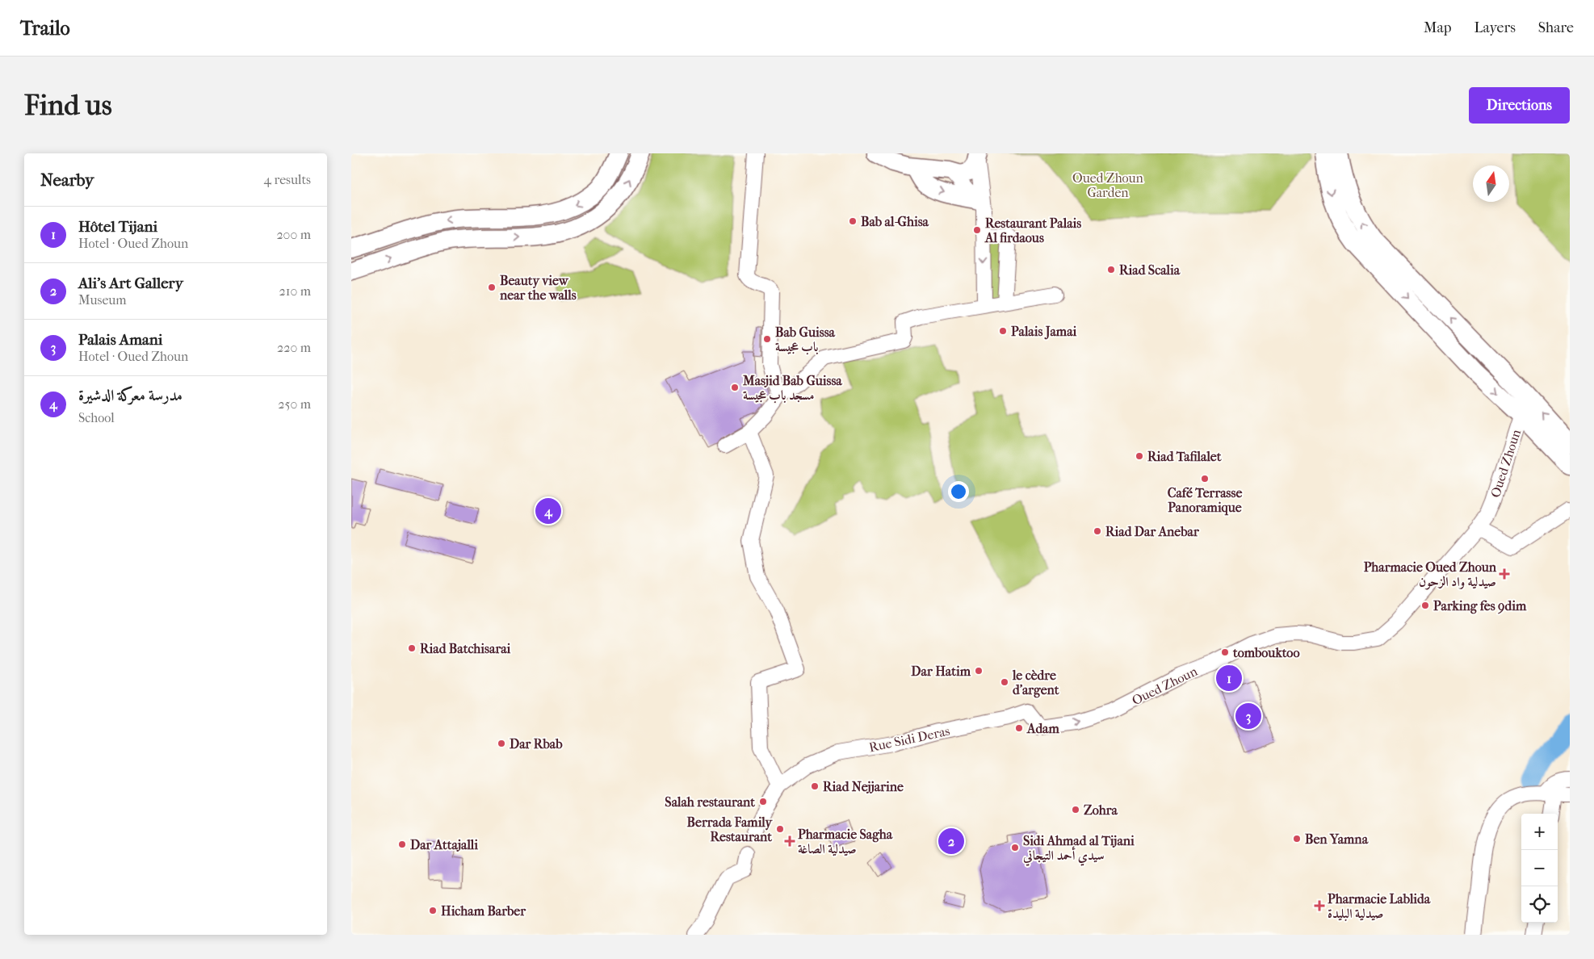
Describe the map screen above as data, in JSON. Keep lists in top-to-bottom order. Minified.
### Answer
{"streets":{"street":["Oued Zhoun","Rue Sidi Deras"]},"crossings":[["Oued Zhoun","Rue Sidi Deras"]],"one_way":["Oued Zhoun"],"parks":["Oued Zhoun Garden"],"places":{"other":["Bab al-Ghisa","Restaurant Palais Al firdaous","Riad Scalia","Beauty view near the walls","Palais Jamai","Bab Guissa باب عجيسة","Masjid Bab Guissa مسجد باب عجيسة","Riad Tafilalet","Café Terrasse Panoramique","Riad Dar Anebar","Parking fes 9dim","Riad Batchisarai","tombouktoo","Dar Hatim","le cèdre d'argent","Adam","Dar Rbab","Riad Nejjarine","Salah restaurant","Zohra","Berrada Family Restaurant","Ben Yamna","Dar Attajalli","Sidi Ahmad al Tijani سيدي أحمد التيجاني","Hicham Barber"],"health":["Pharmacie Oued Zhoun صيدلية واد الزحون","Pharmacie Sagha صيدلية الصاغة","Pharmacie Lablida صيدلية البليدة"]},"north":"top","page":{"header":"Trailo","nav":["Map","Layers","Share"],"buttons":"Directions","title":"Find us","heading":["Nearby","4 results"],"list":[{"mark":"1","name":"Hôtel Tijani","note":"Hotel · Oued Zhoun","value":"200 m"},{"mark":"2","name":"Ali's Art Gallery","note":"Museum","value":"210 m"},{"mark":"3","name":"Palais Amani","note":"Hotel · Oued Zhoun","value":"220 m"},{"mark":"4","name":"مدرسة معركة الدشيرة","note":"School","value":"250 m"}],"pins":["4","1","3","2"],"map_buttons":["+","−"]}}
